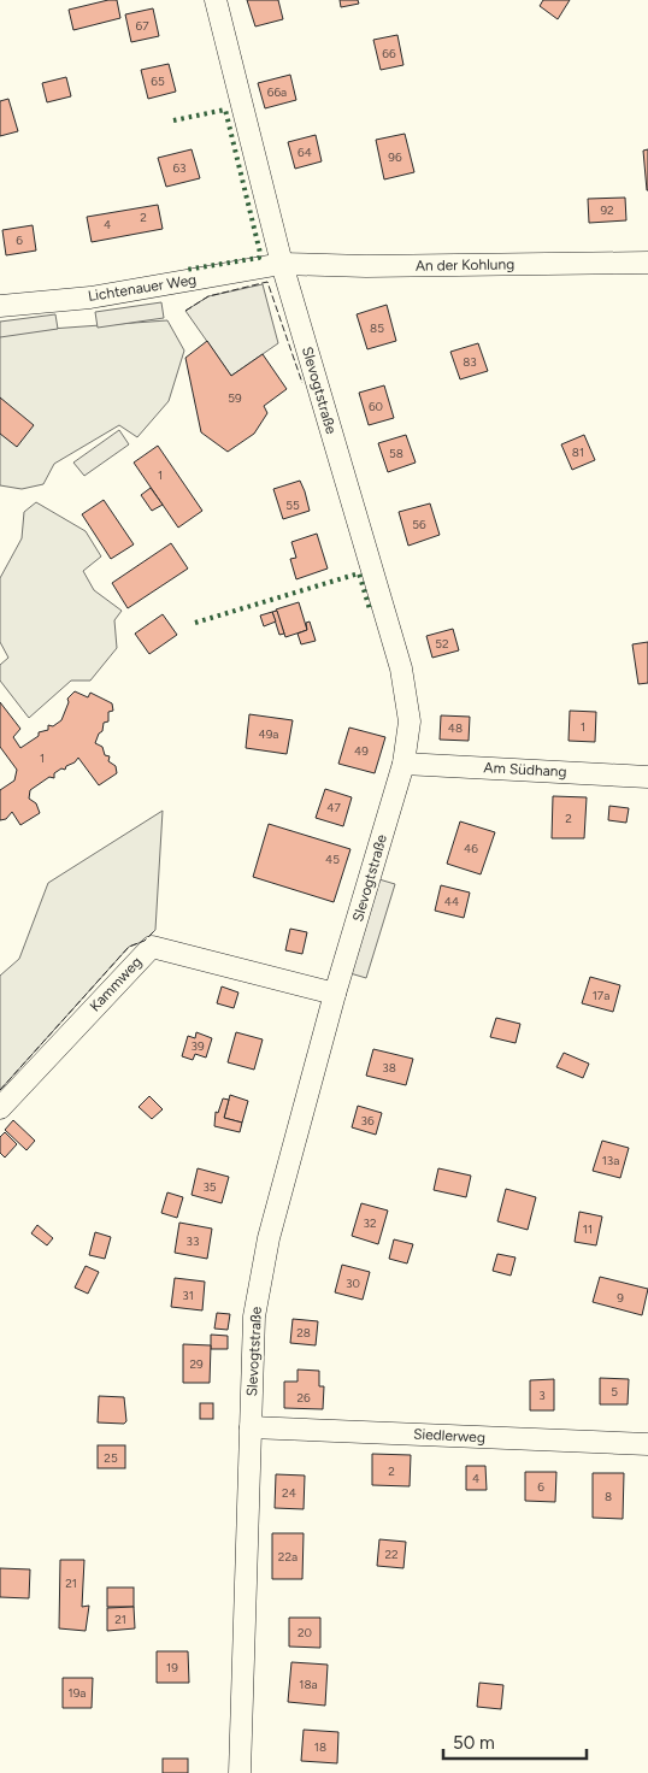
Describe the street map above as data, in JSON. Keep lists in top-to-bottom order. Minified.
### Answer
{"streets":{"street":["An der Kohlung","Lichtenauer Weg","Slevogtstraße","Am Südhang","Kammweg","Siedlerweg"]},"crossings":[["An der Kohlung","Lichtenauer Weg"],["An der Kohlung","Slevogtstraße"],["Lichtenauer Weg","Slevogtstraße"],["Slevogtstraße","Am Südhang"],["Slevogtstraße","Kammweg"],["Slevogtstraße","Siedlerweg"]],"house_numbers":["67","66","65","66a","64","96","63","92","2","4","6","85","83","59","60","81","58","1","55","56","52","1","48","49a","49","1","47","2","46","45","44","17a","39","38","36","13a","35","32","11","33","30","31","9","28","29","5","3","26","25","2","4","6","24","8","22","22a","21","21","20","19","18a","19a","18"],"scale_bar":"50 m"}
